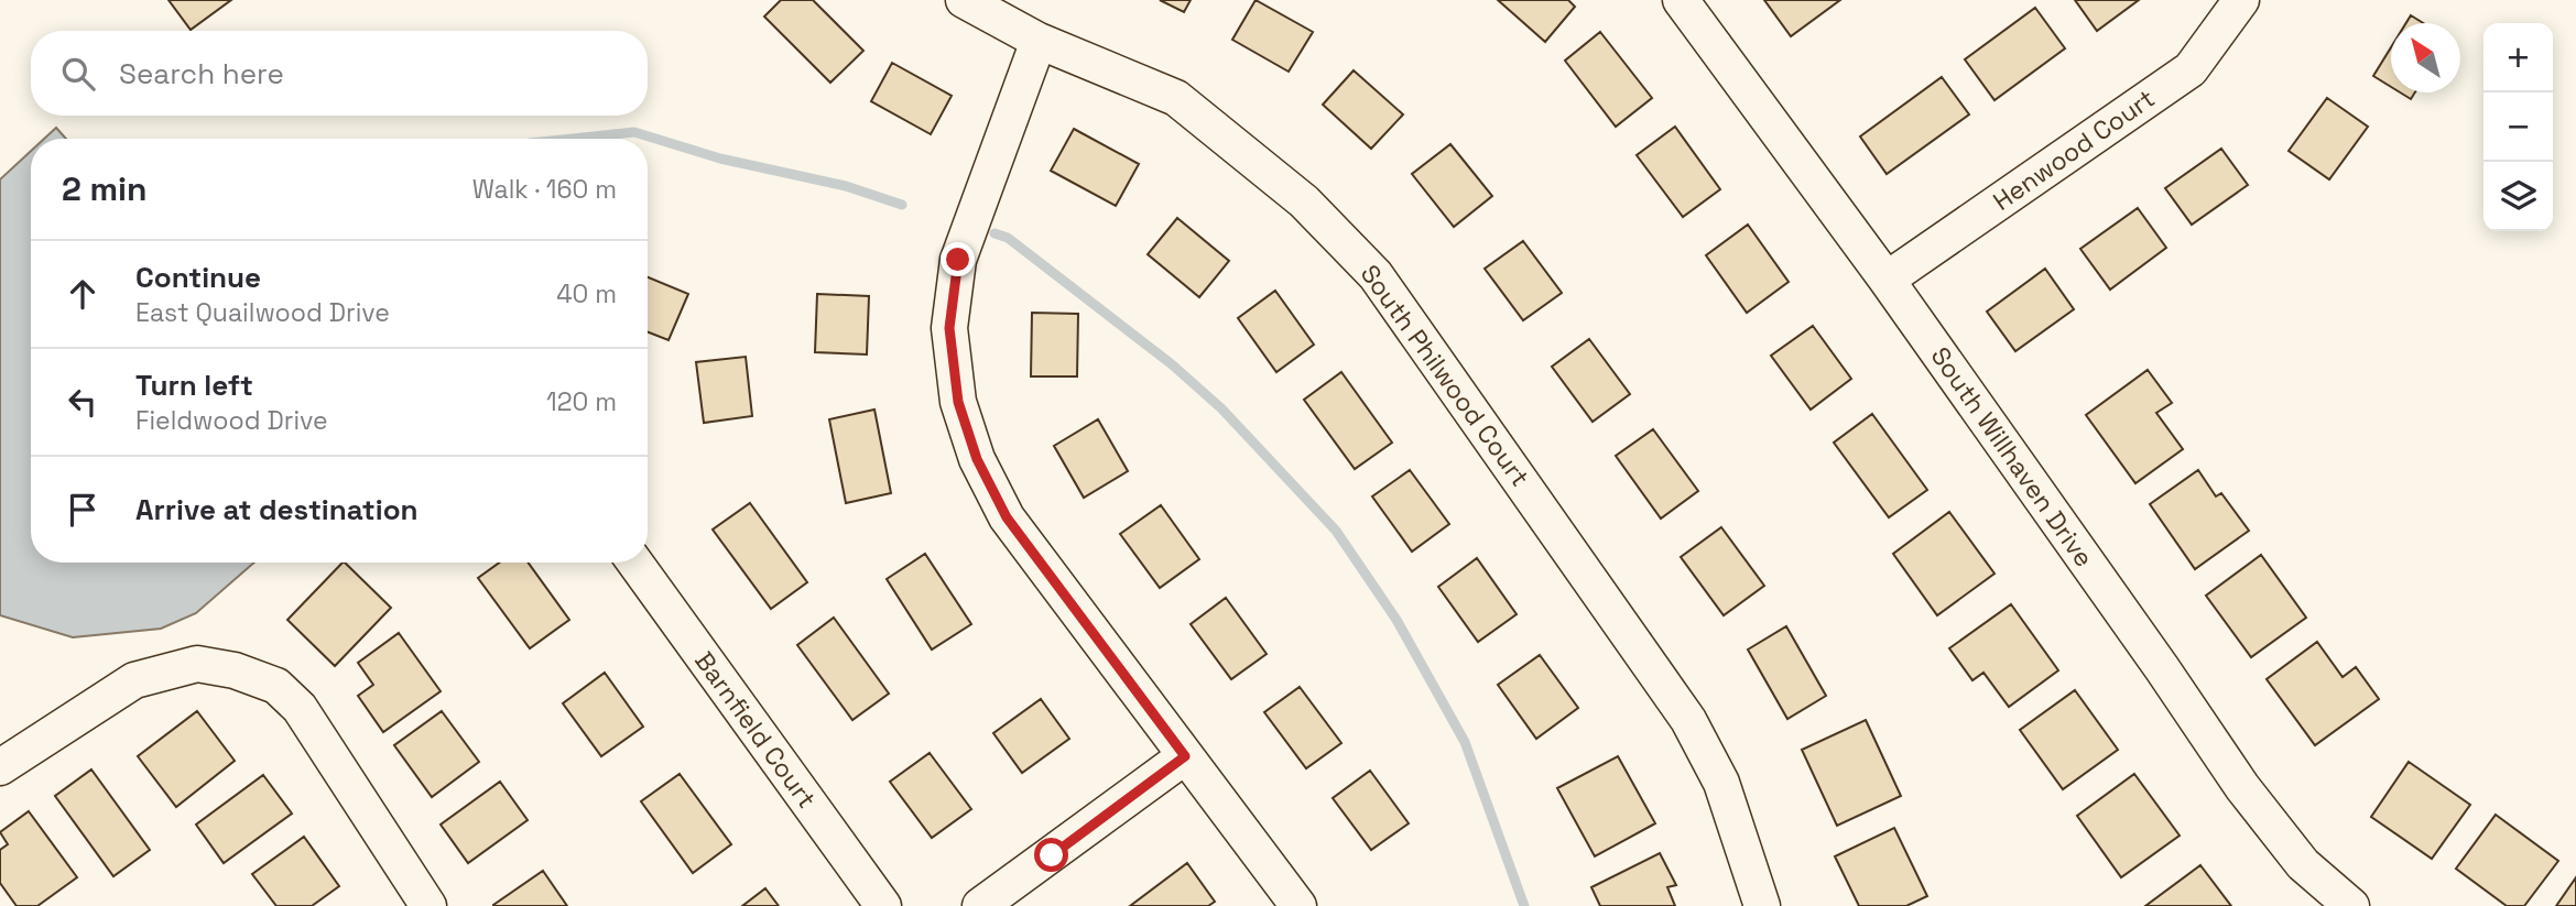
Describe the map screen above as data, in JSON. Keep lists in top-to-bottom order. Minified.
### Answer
{"streets":{"street":["Henwood Court","South Philwood Court","South Willhaven Drive","Barnfield Court"]},"crossings":[["Henwood Court","South Willhaven Drive"]],"north":"top left","page":{"map_buttons":["+","−"],"search":"Search here","heading":["2 min","Walk · 160 m"],"list":[["Continue","East Quailwood Drive","40 m"],["Turn left","Fieldwood Drive","120 m"],"Arrive at destination"]}}
